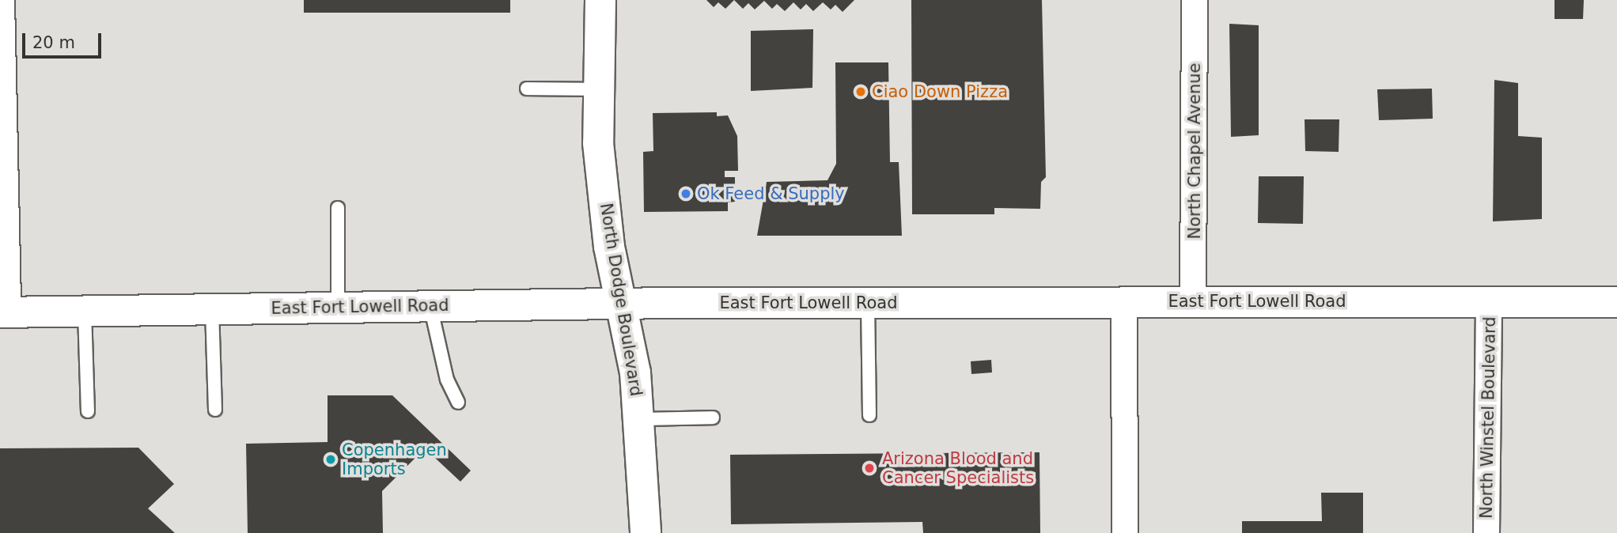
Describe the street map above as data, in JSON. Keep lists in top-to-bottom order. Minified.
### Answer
{"streets":{"main road":["North Dodge Boulevard","East Fort Lowell Road"],"street":["North Chapel Avenue","North Winstel Boulevard"]},"crossings":[["North Chapel Avenue","East Fort Lowell Road"],["North Dodge Boulevard","East Fort Lowell Road"],["East Fort Lowell Road","North Winstel Boulevard"]],"places":["Ciao Down Pizza","Ok Feed & Supply","Copenhagen Imports","Arizona Blood and Cancer Specialists"],"scale_bar":"20 m"}
